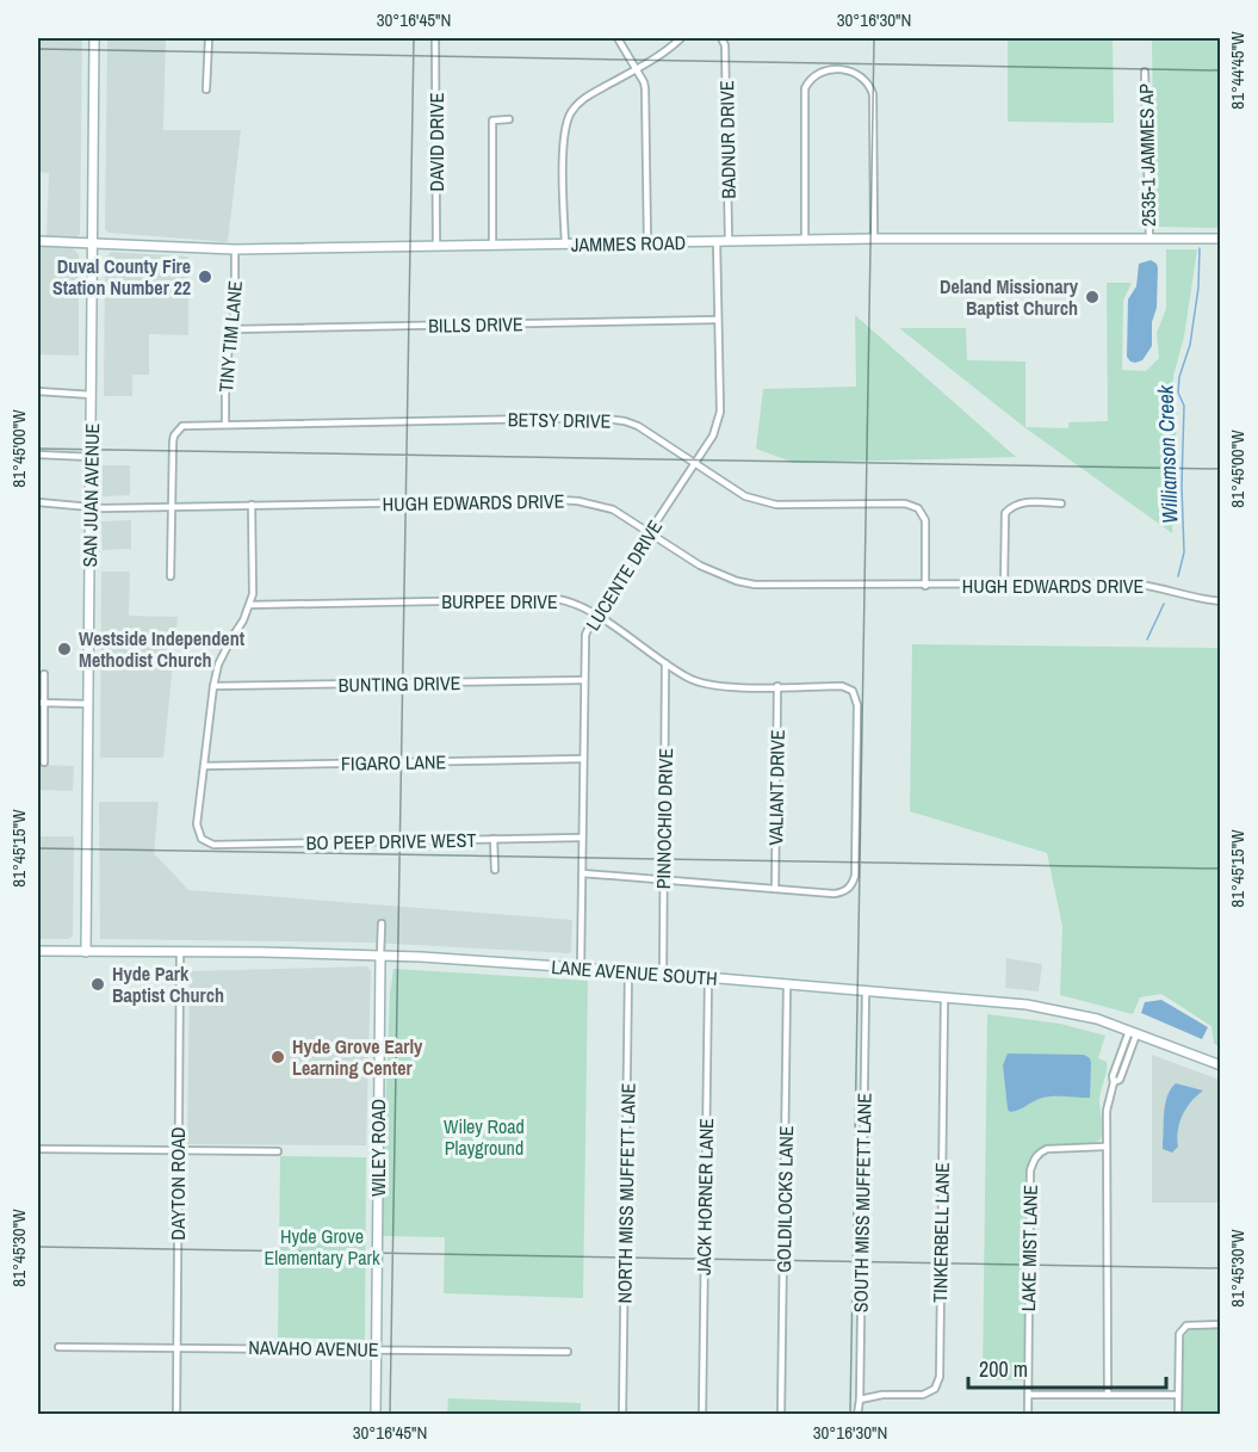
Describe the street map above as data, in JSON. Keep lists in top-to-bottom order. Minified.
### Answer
{"streets":{"main road":["JAMMES ROAD","SAN JUAN AVENUE","LANE AVENUE SOUTH","WILEY ROAD"],"street":["BADNUR DRIVE","DAVID DRIVE","2535-1 JAMMES AP","BILLS DRIVE","TINY TIM LANE","BETSY DRIVE","HUGH EDWARDS DRIVE","LUCENTE DRIVE","BURPEE DRIVE","BUNTING DRIVE","FIGARO LANE","VALIANT DRIVE","PINNOCHIO DRIVE","BO PEEP DRIVE WEST","DAYTON ROAD","NORTH MISS MUFFETT LANE","JACK HORNER LANE","GOLDILOCKS LANE","SOUTH MISS MUFFETT LANE","TINKERBELL LANE","LAKE MIST LANE","NAVAHO AVENUE"]},"crossings":[["BADNUR DRIVE","JAMMES ROAD"],["DAVID DRIVE","JAMMES ROAD"],["2535-1 JAMMES AP","JAMMES ROAD"],["JAMMES ROAD","TINY TIM LANE"],["JAMMES ROAD","SAN JUAN AVENUE"],["JAMMES ROAD","LUCENTE DRIVE"],["BILLS DRIVE","TINY TIM LANE"],["BILLS DRIVE","LUCENTE DRIVE"],["TINY TIM LANE","BETSY DRIVE"],["BETSY DRIVE","HUGH EDWARDS DRIVE"],["BETSY DRIVE","LUCENTE DRIVE"],["SAN JUAN AVENUE","HUGH EDWARDS DRIVE"],["SAN JUAN AVENUE","LANE AVENUE SOUTH"],["HUGH EDWARDS DRIVE","LUCENTE DRIVE"],["LUCENTE DRIVE","BURPEE DRIVE"],["LUCENTE DRIVE","BUNTING DRIVE"],["LUCENTE DRIVE","FIGARO LANE"],["LUCENTE DRIVE","BO PEEP DRIVE WEST"],["LUCENTE DRIVE","LANE AVENUE SOUTH"],["BURPEE DRIVE","VALIANT DRIVE"],["BURPEE DRIVE","PINNOCHIO DRIVE"],["FIGARO LANE","BO PEEP DRIVE WEST"],["PINNOCHIO DRIVE","LANE AVENUE SOUTH"],["LANE AVENUE SOUTH","WILEY ROAD"],["LANE AVENUE SOUTH","DAYTON ROAD"],["LANE AVENUE SOUTH","NORTH MISS MUFFETT LANE"],["LANE AVENUE SOUTH","JACK HORNER LANE"],["LANE AVENUE SOUTH","GOLDILOCKS LANE"],["LANE AVENUE SOUTH","SOUTH MISS MUFFETT LANE"],["LANE AVENUE SOUTH","TINKERBELL LANE"],["WILEY ROAD","NAVAHO AVENUE"],["DAYTON ROAD","NAVAHO AVENUE"],["SOUTH MISS MUFFETT LANE","TINKERBELL LANE"]],"water":["Williamson Creek"],"parks":["Wiley Road Playground","Hyde Grove Elementary Park"],"places":["Duval County Fire Station Number 22","Deland Missionary Baptist Church","Westside Independent Methodist Church","Hyde Park Baptist Church","Hyde Grove Early Learning Center"],"scale_bar":"200 m","coordinates":["30°16'45\"N","30°16'30\"N","81°44'45\"W","81°45'00\"W","81°45'15\"W","81°45'30\"W"]}
